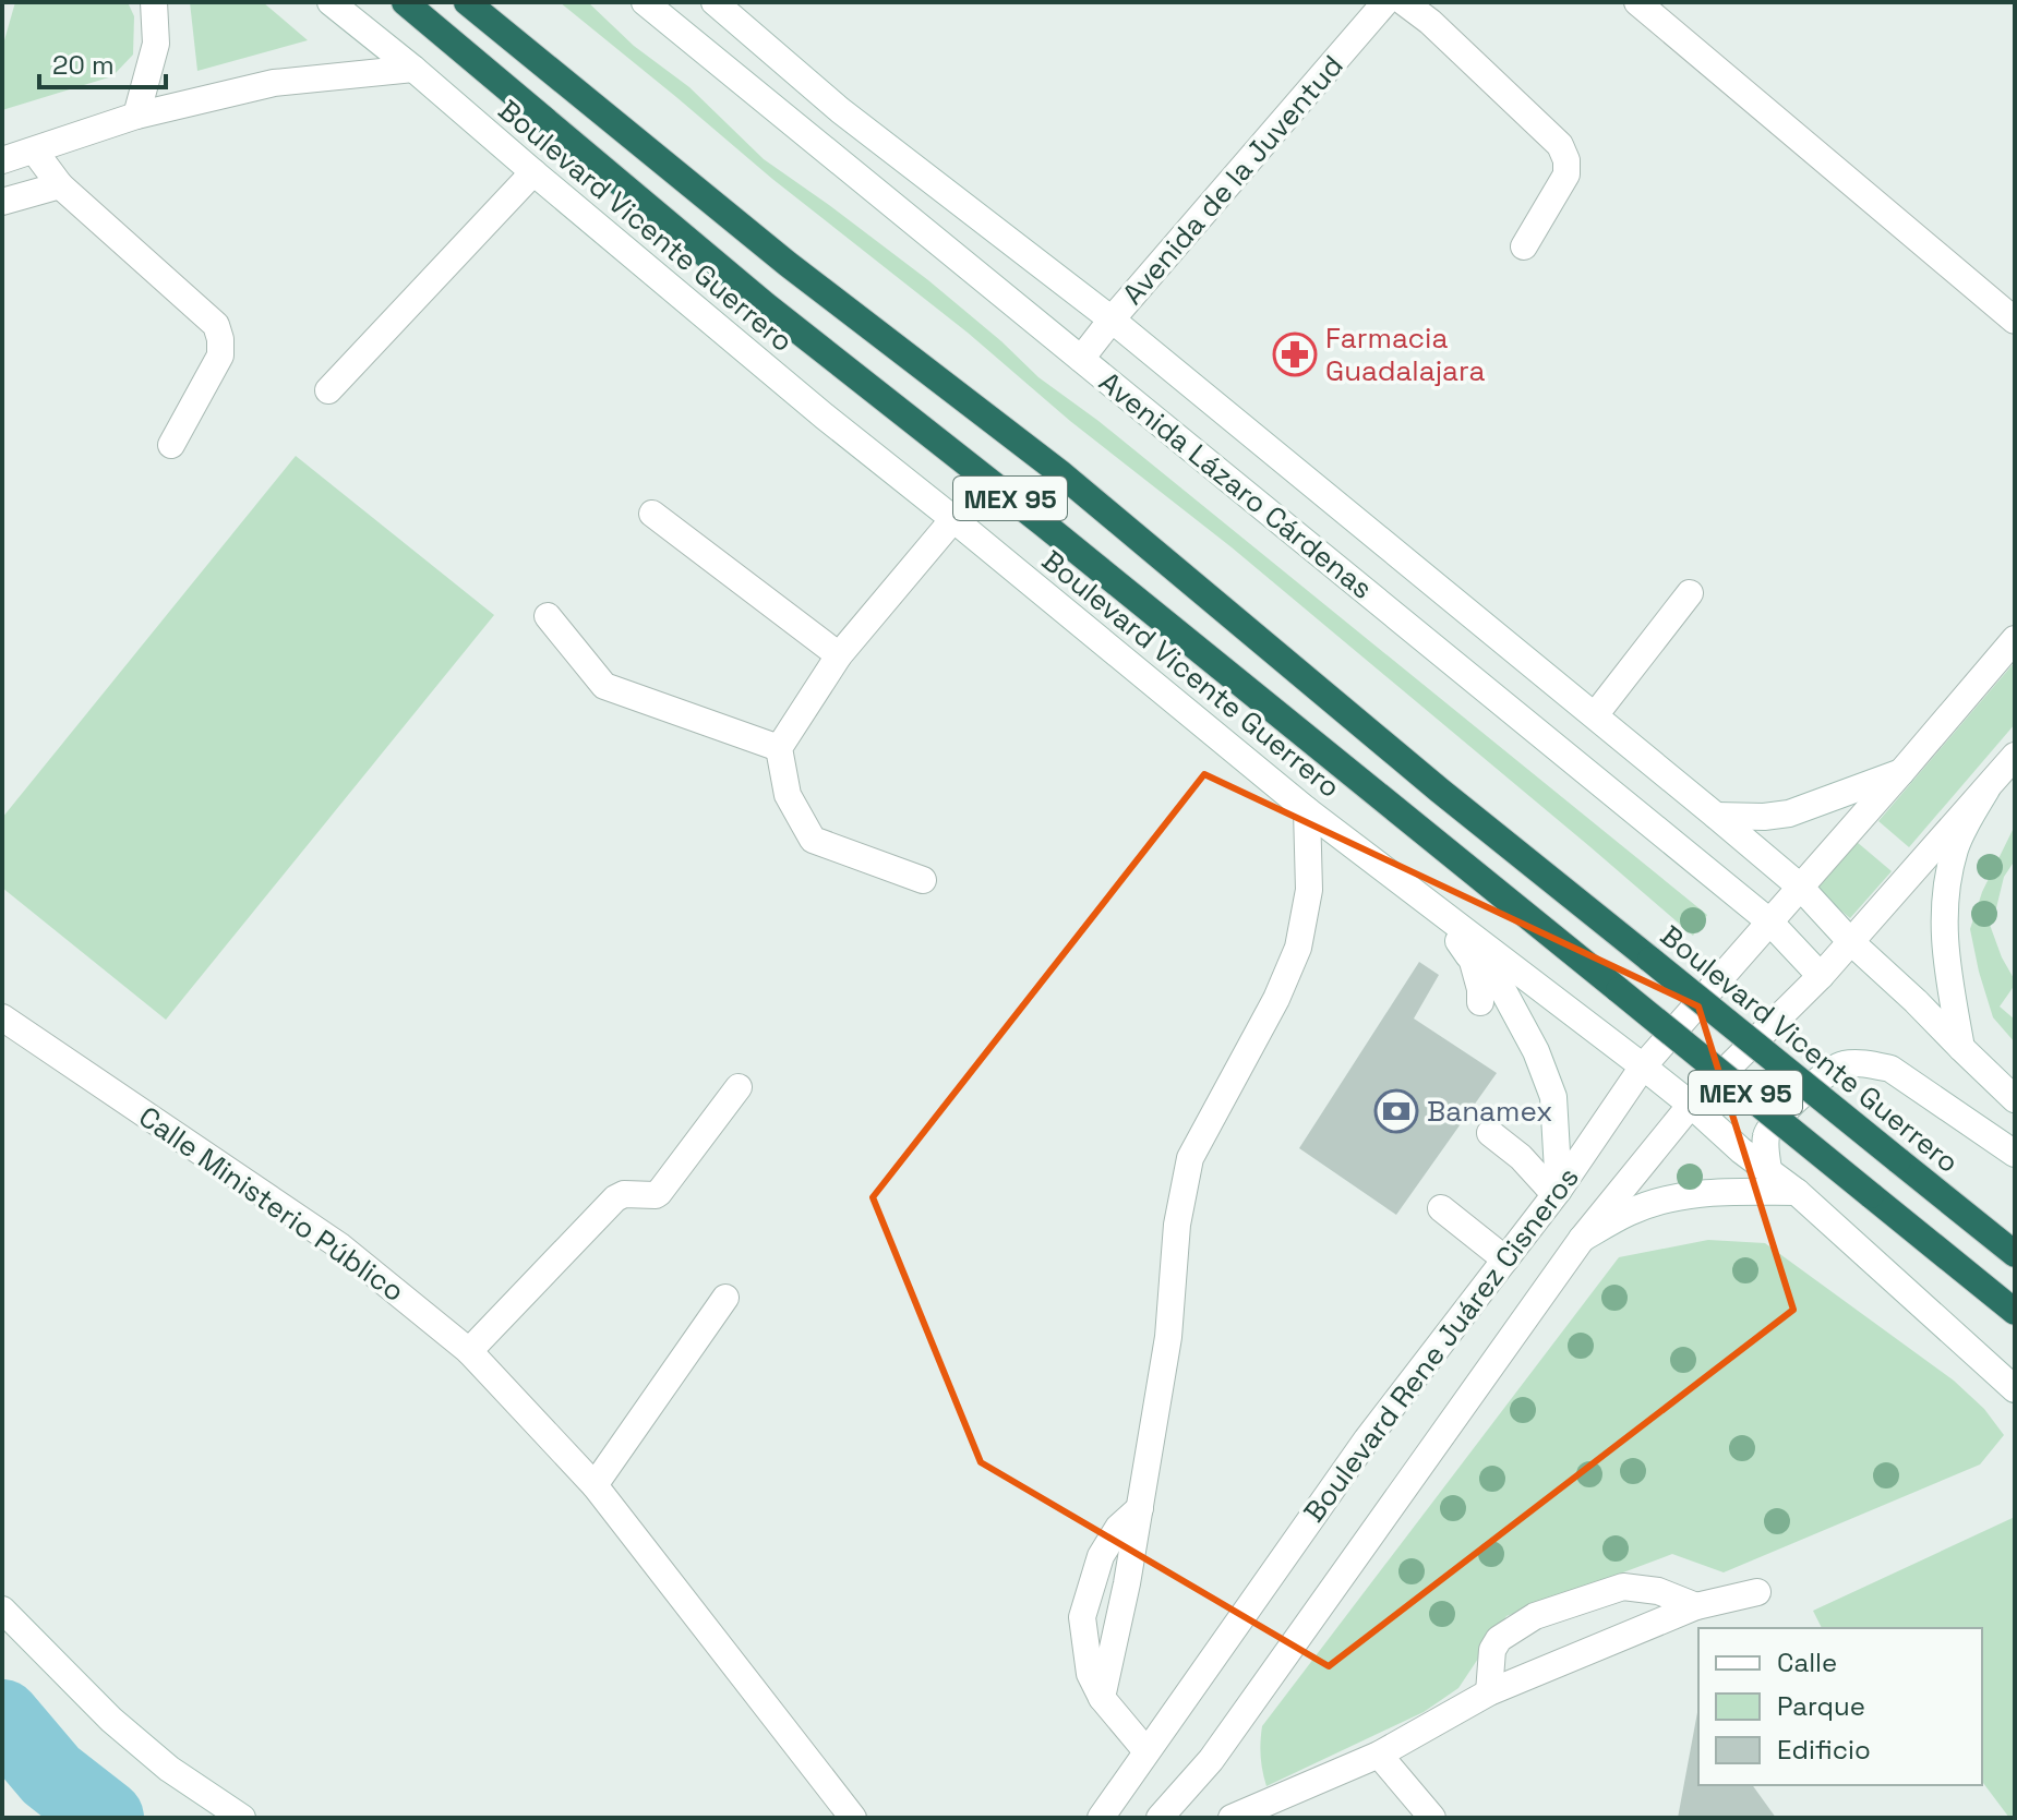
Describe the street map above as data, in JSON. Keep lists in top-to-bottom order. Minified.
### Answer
{"streets":{"highway":["Boulevard Vicente Guerrero","MEX 95"],"main road":["Avenida de la Juventud","Avenida Lázaro Cárdenas","Calle Ministerio Público","Boulevard Rene Juárez Cisneros"]},"crossings":[["Avenida de la Juventud","Avenida Lázaro Cárdenas"],["Boulevard Vicente Guerrero","Boulevard Rene Juárez Cisneros"],["Avenida Lázaro Cárdenas","Boulevard Rene Juárez Cisneros"]],"places":{"pharmacy":["Farmacia Guadalajara"],"bank":["Banamex"]},"legend":["Calle","Parque","Edificio"],"scale_bar":"20 m"}
